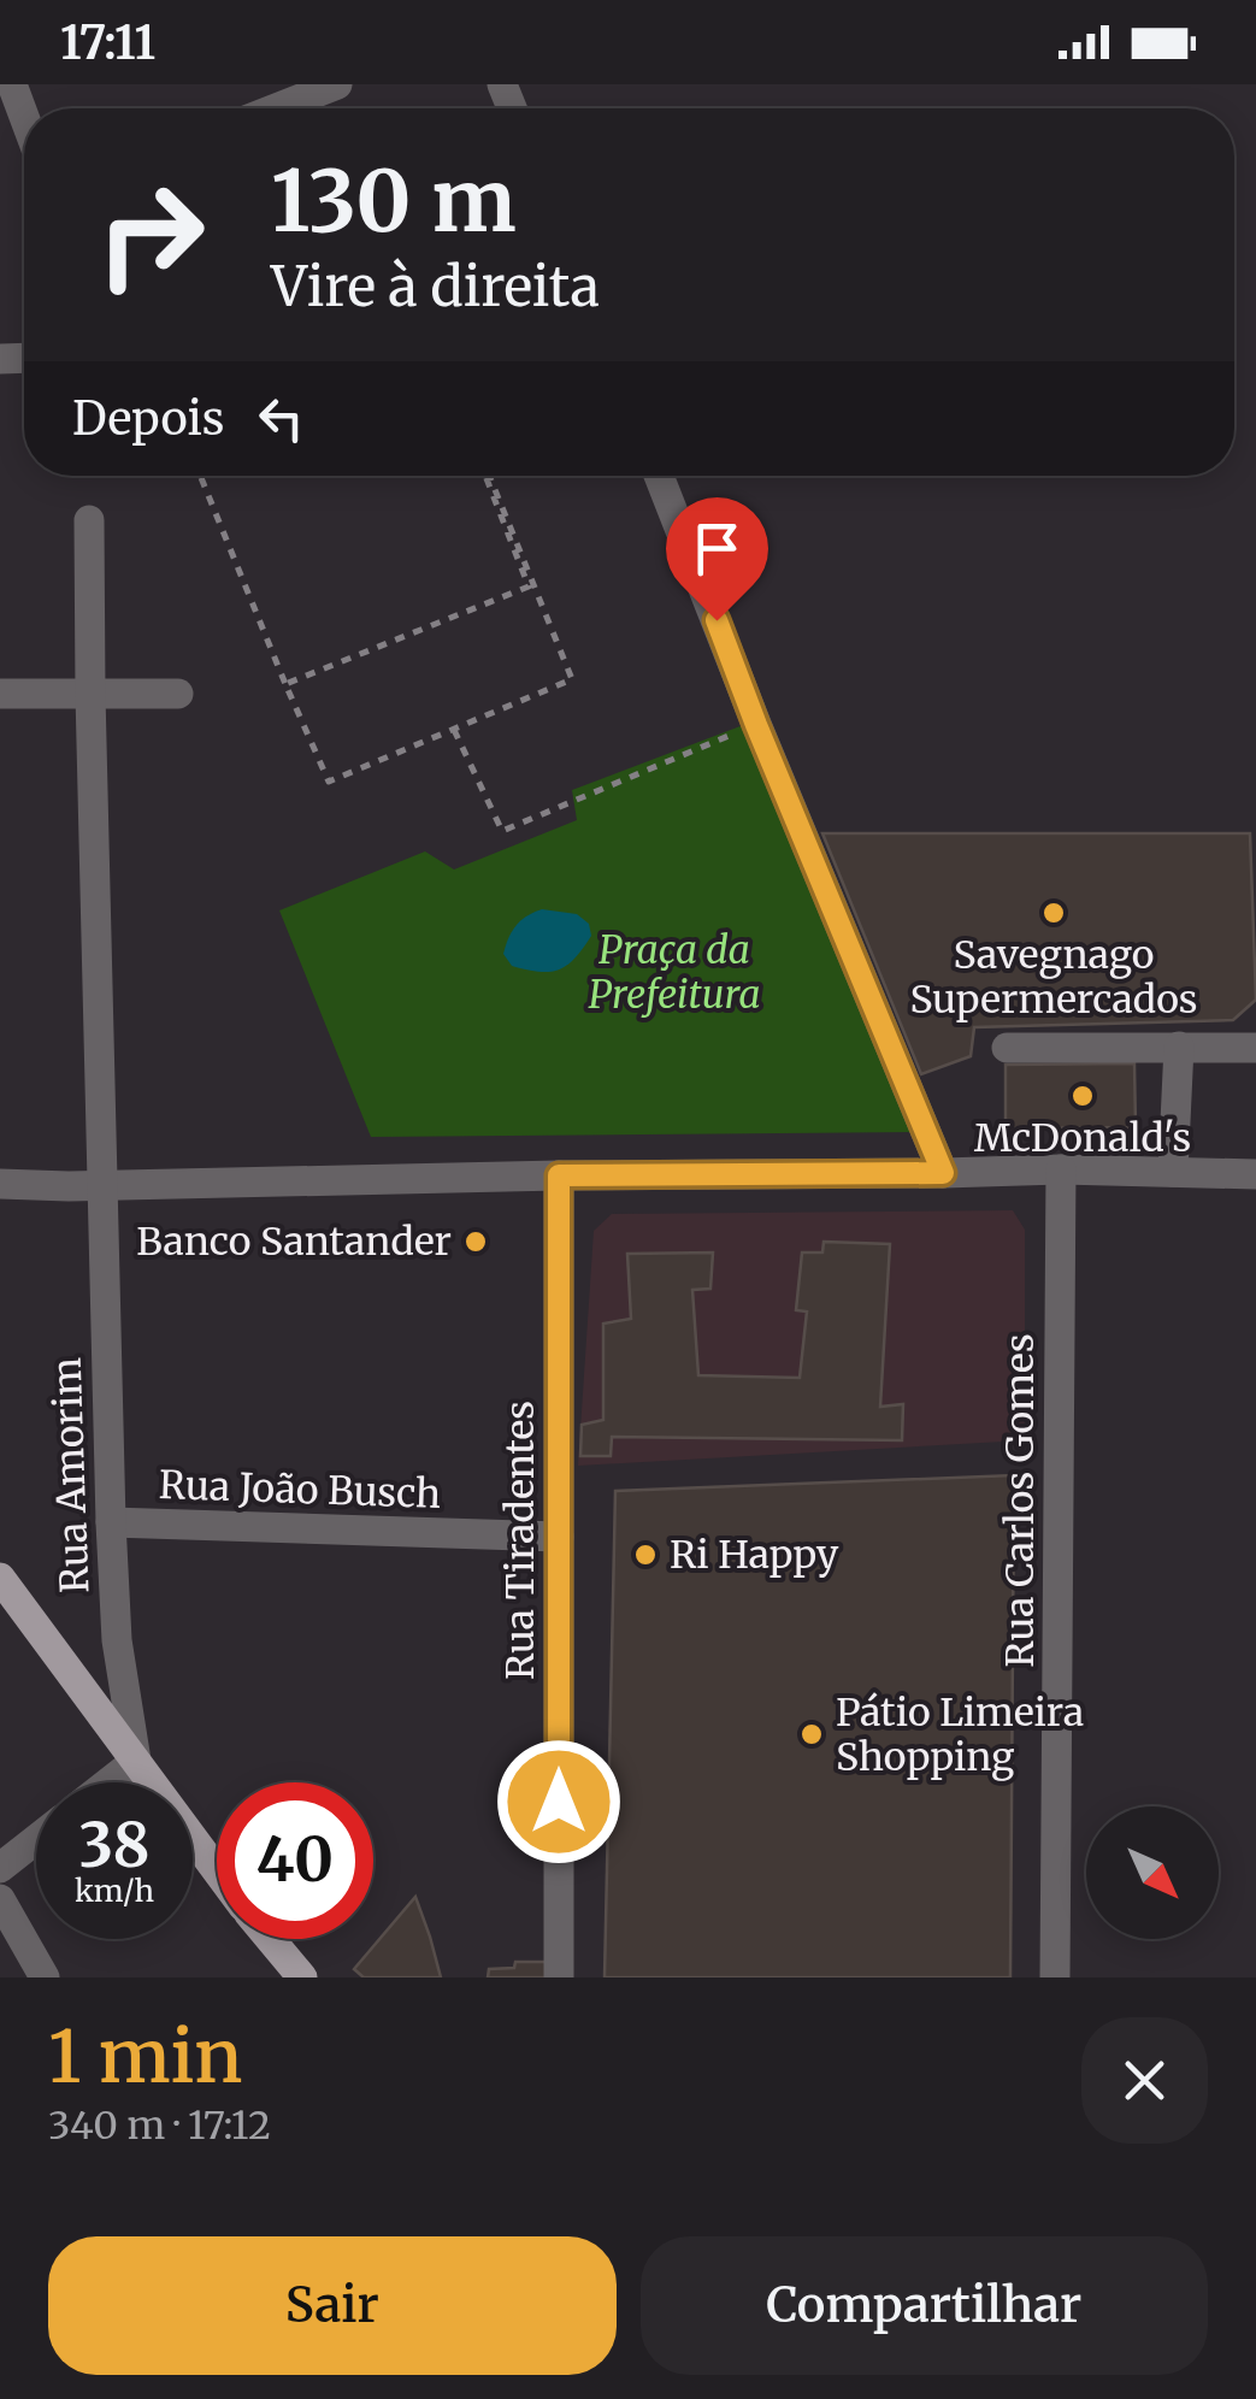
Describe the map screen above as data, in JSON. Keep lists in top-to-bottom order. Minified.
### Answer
{"streets":{"street":["Rua Amorim","Rua João Busch","Rua Carlos Gomes","Rua Tiradentes"]},"crossings":[["Rua Amorim","Rua João Busch"],["Rua João Busch","Rua Tiradentes"]],"parks":["Praça da Prefeitura"],"places":["Savegnago Supermercados","McDonald's","Banco Santander","Ri Happy","Pátio Limeira Shopping"],"north":"bottom right","page":{"status":"17:11","turn":["130 m","Vire à direita"],"then":"Depois","speed":"38 km/h","limit":"40","heading":["1 min","340 m · 17:12"],"buttons":["Sair","Compartilhar"]}}
